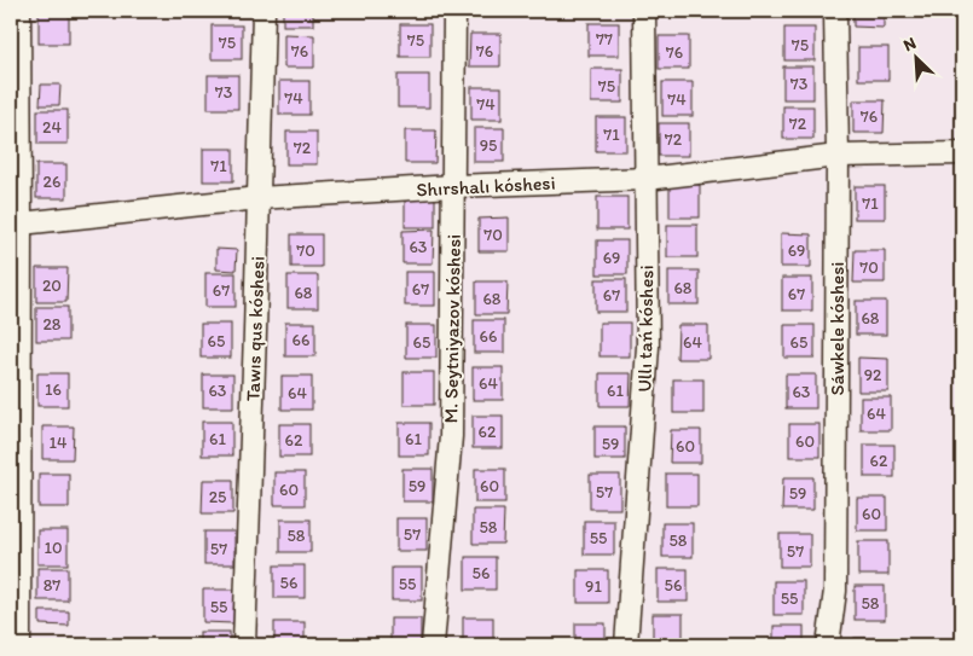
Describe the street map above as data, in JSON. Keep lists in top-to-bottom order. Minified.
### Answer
{"streets":{"street":["Shırshalı kóshesi","Tawıs qus kóshesi","M. Seytniyazov kóshesi","Ullı tań kóshesi","Sáwkele kóshesi"]},"crossings":[["Shırshalı kóshesi","Tawıs qus kóshesi"],["Shırshalı kóshesi","M. Seytniyazov kóshesi"],["Shırshalı kóshesi","Ullı tań kóshesi"],["Shırshalı kóshesi","Sáwkele kóshesi"]],"house_numbers":["77","75","75","75","76","76","76","73","75","73","74","74","74","76","72","24","71","72","95","72","71","26","71","70","63","70","69","69","70","20","68","67","67","68","67","67","68","68","28","66","66","65","65","64","65","92","64","16","63","61","63","64","64","62","61","61","62","60","14","59","60","62","59","60","60","57","59","25","60","58","57","58","55","58","10","57","57","56","56","55","87","56","91","55","58","55"],"north":"top left"}
